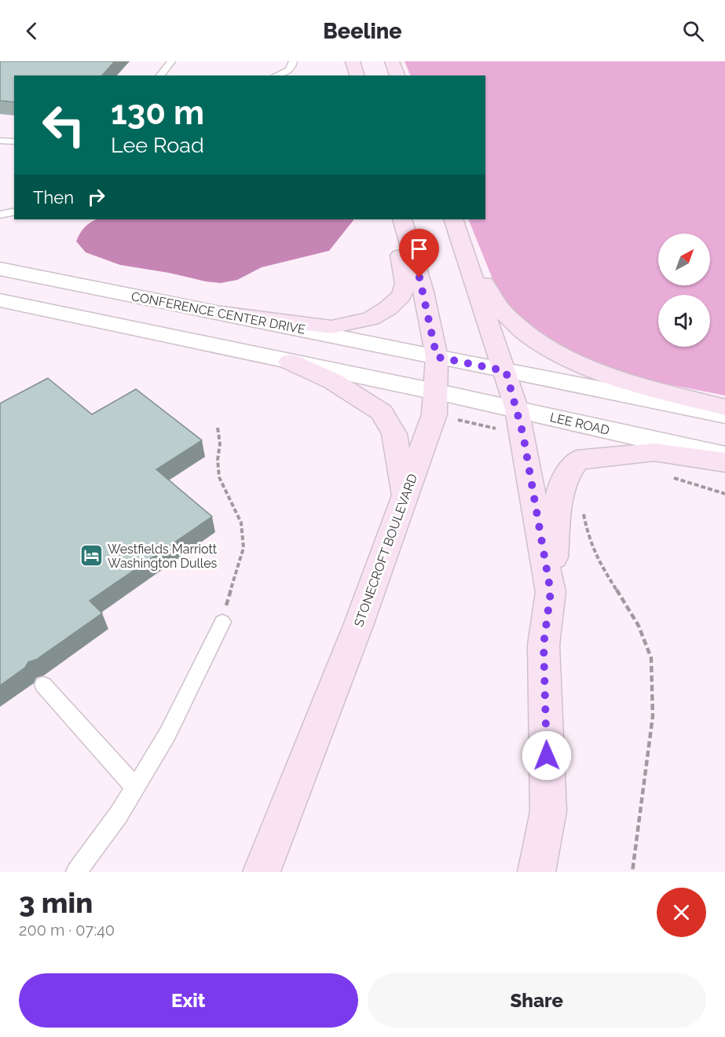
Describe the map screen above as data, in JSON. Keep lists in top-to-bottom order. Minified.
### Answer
{"streets":{"main road":["STONECROFT BOULEVARD"],"street":["CONFERENCE CENTER DRIVE","LEE ROAD"]},"crossings":[["CONFERENCE CENTER DRIVE","STONECROFT BOULEVARD"],["LEE ROAD","STONECROFT BOULEVARD"]],"places":{"hotel":["Westfields Marriott Washington Dulles"]},"north":"top right","page":{"header":"Beeline","turn":["130 m","Lee Road"],"then":"Then","heading":["3 min","200 m · 07:40"],"buttons":["Exit","Share"]}}
